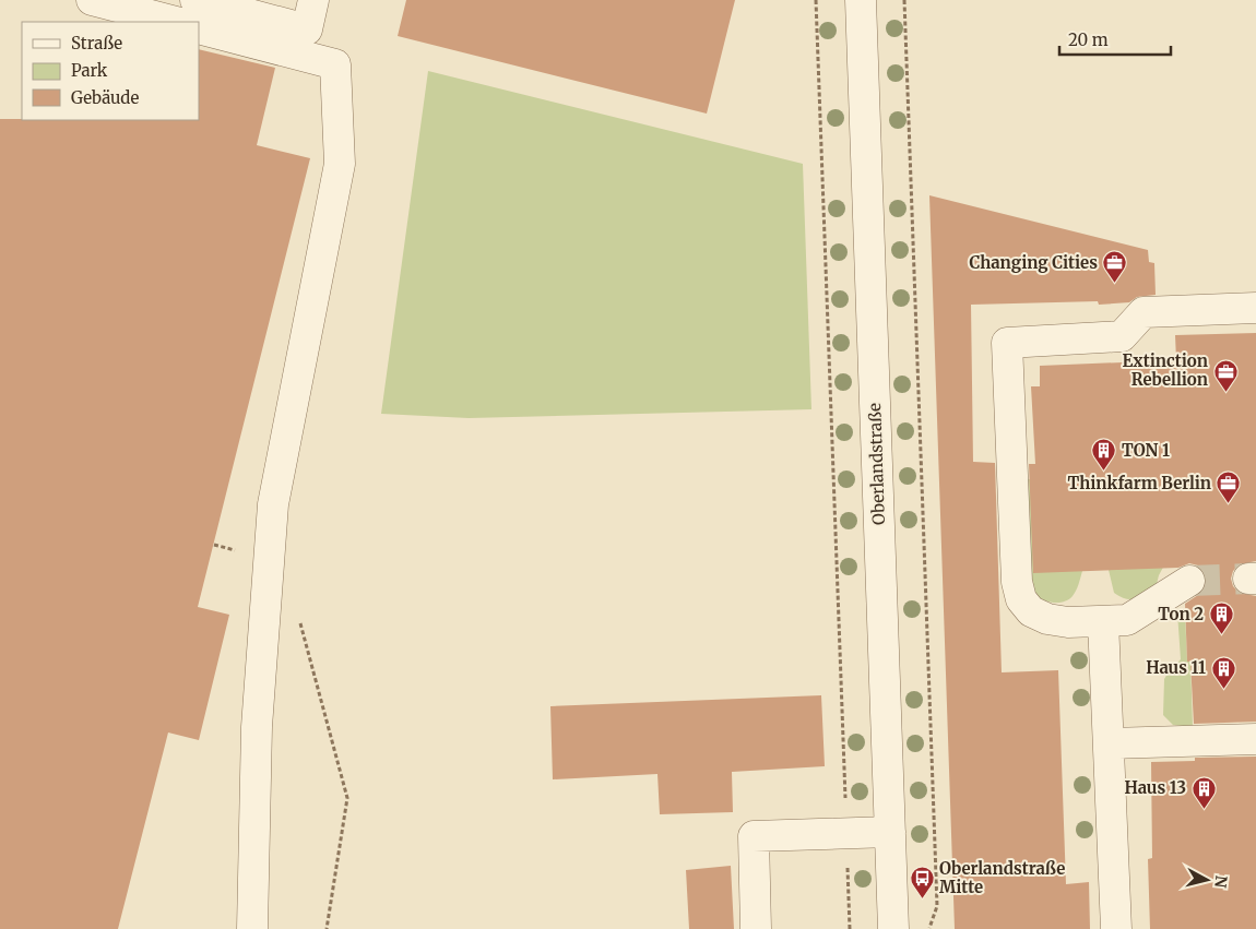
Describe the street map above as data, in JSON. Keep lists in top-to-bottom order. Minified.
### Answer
{"streets":{"street":["Oberlandstraße"]},"places":{"office":["Changing Cities","Extinction Rebellion","Thinkfarm Berlin"],"building":["TON 1","Ton 2","Haus 11","Haus 13"],"bus stop":["Oberlandstraße Mitte"]},"legend":["Straße","Park","Gebäude"],"scale_bar":"20 m","north":"right"}
